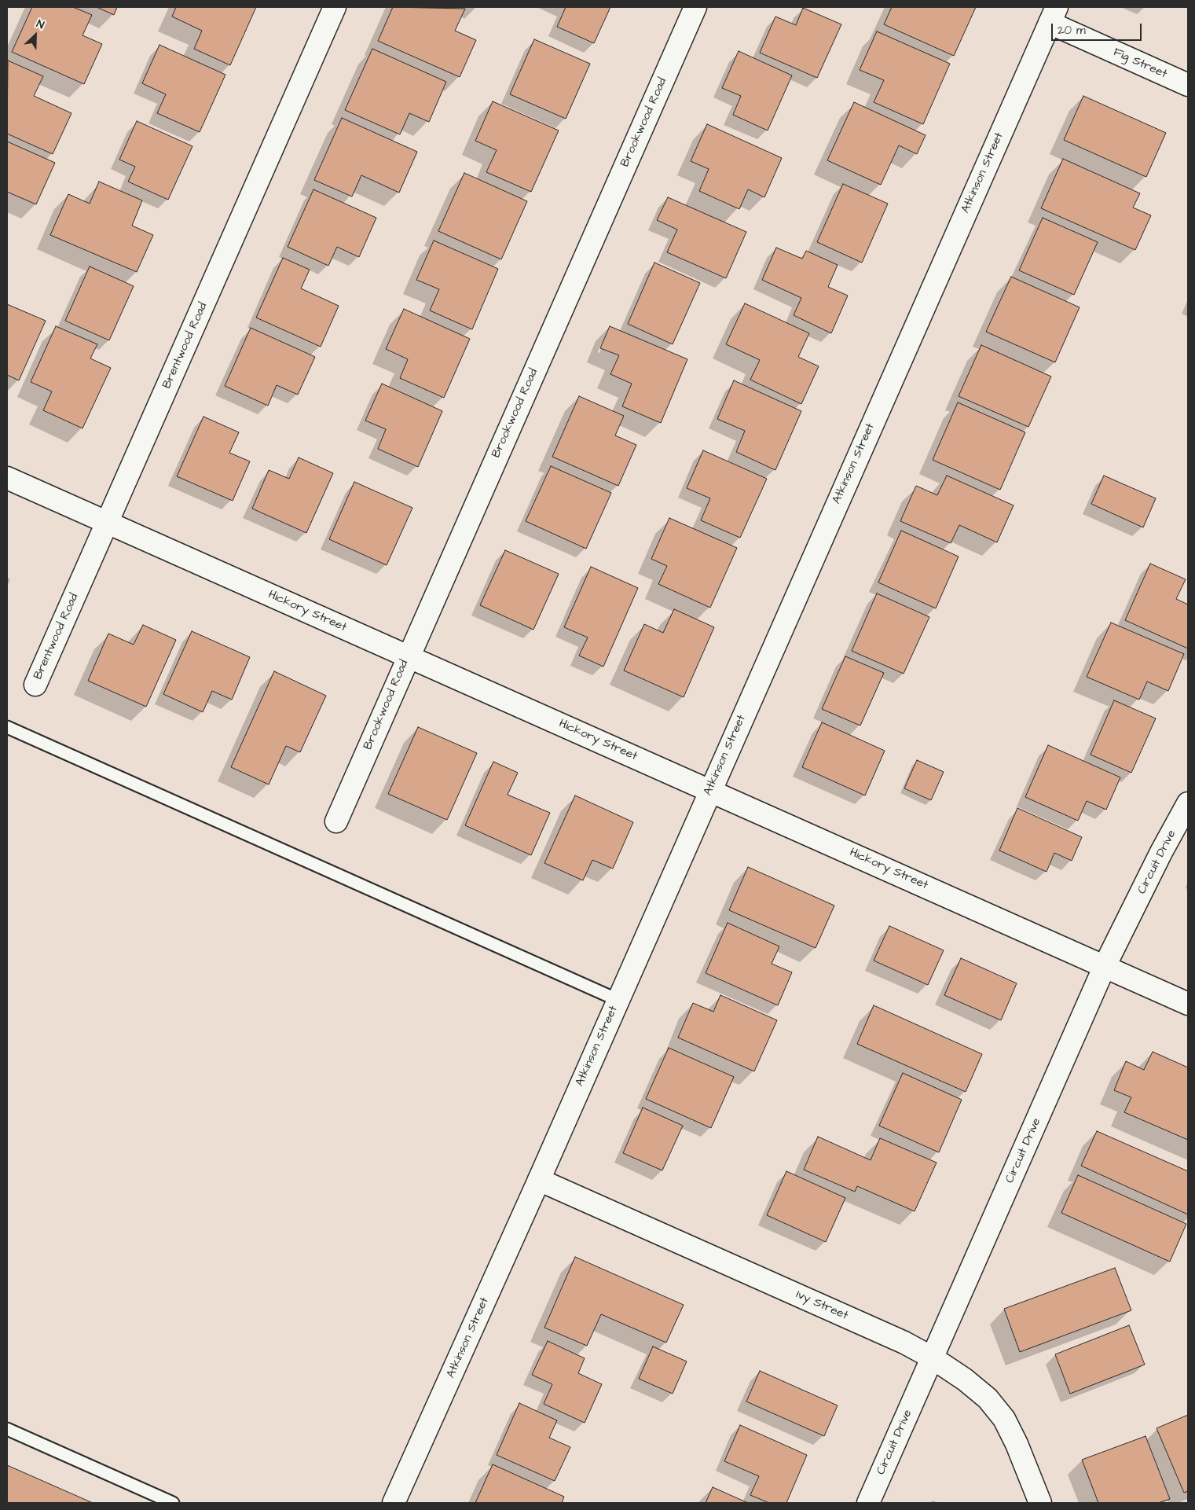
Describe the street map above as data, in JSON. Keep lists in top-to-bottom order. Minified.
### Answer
{"streets":{"street":["Fig Street","Brookwood Road","Atkinson Street","Brentwood Road","Hickory Street","Circuit Drive","Ivy Street"]},"crossings":[["Fig Street","Atkinson Street"],["Brookwood Road","Hickory Street"],["Atkinson Street","Hickory Street"],["Atkinson Street","Ivy Street"],["Brentwood Road","Hickory Street"],["Hickory Street","Circuit Drive"],["Circuit Drive","Ivy Street"]],"scale_bar":"20 m","north":"top right"}
